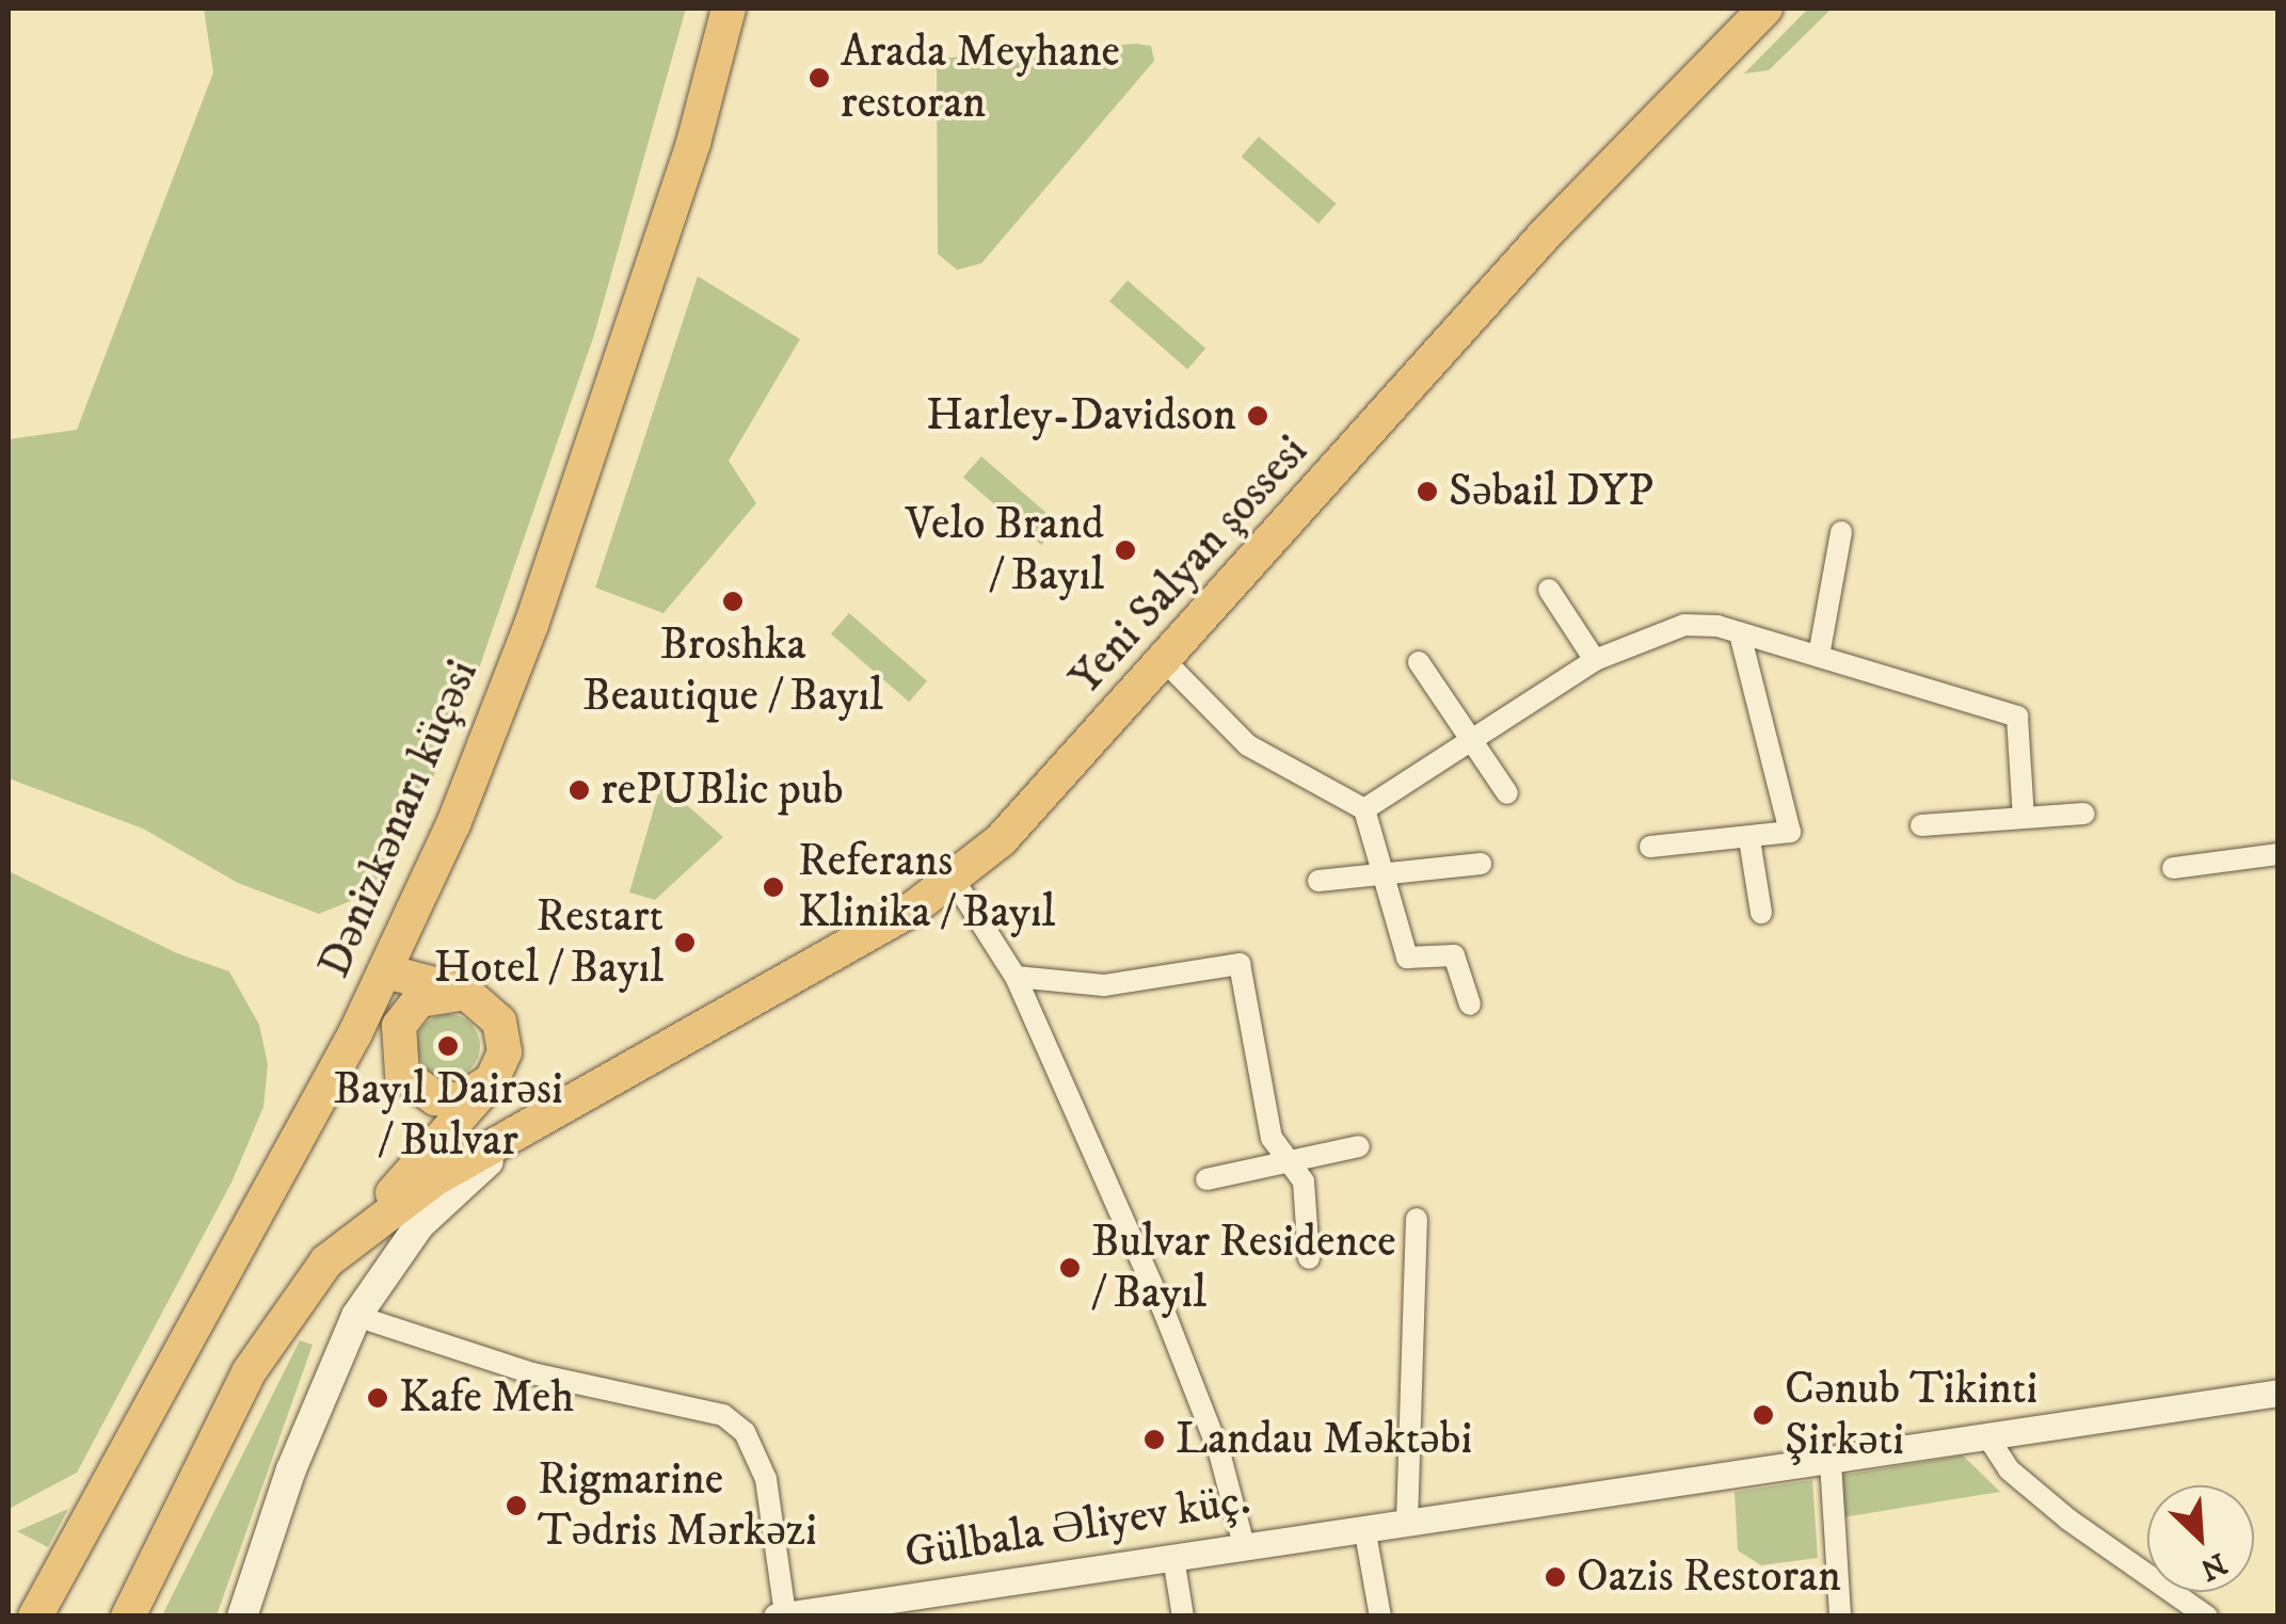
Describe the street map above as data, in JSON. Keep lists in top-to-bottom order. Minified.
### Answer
{"streets":{"highway":["Yeni Salyan şossesi","Dənizkənarı küçəsi"],"street":["Gülbala Əliyev küç."]},"places":["Arada Meyhane restoran","Harley-Davidson","Səbail DYP","Velo Brand / Bayıl","Broshka Beautique / Bayıl","rePUBlic pub","Referans Klinika / Bayıl","Restart Hotel / Bayıl","Bayıl Dairəsi / Bulvar","Bulvar Residence / Bayıl","Kafe Meh","Cənub Tikinti Şirkəti","Landau Məktəbi","Rigmarine Tədris Mərkəzi","Oazis Restoran"],"north":"bottom right"}
